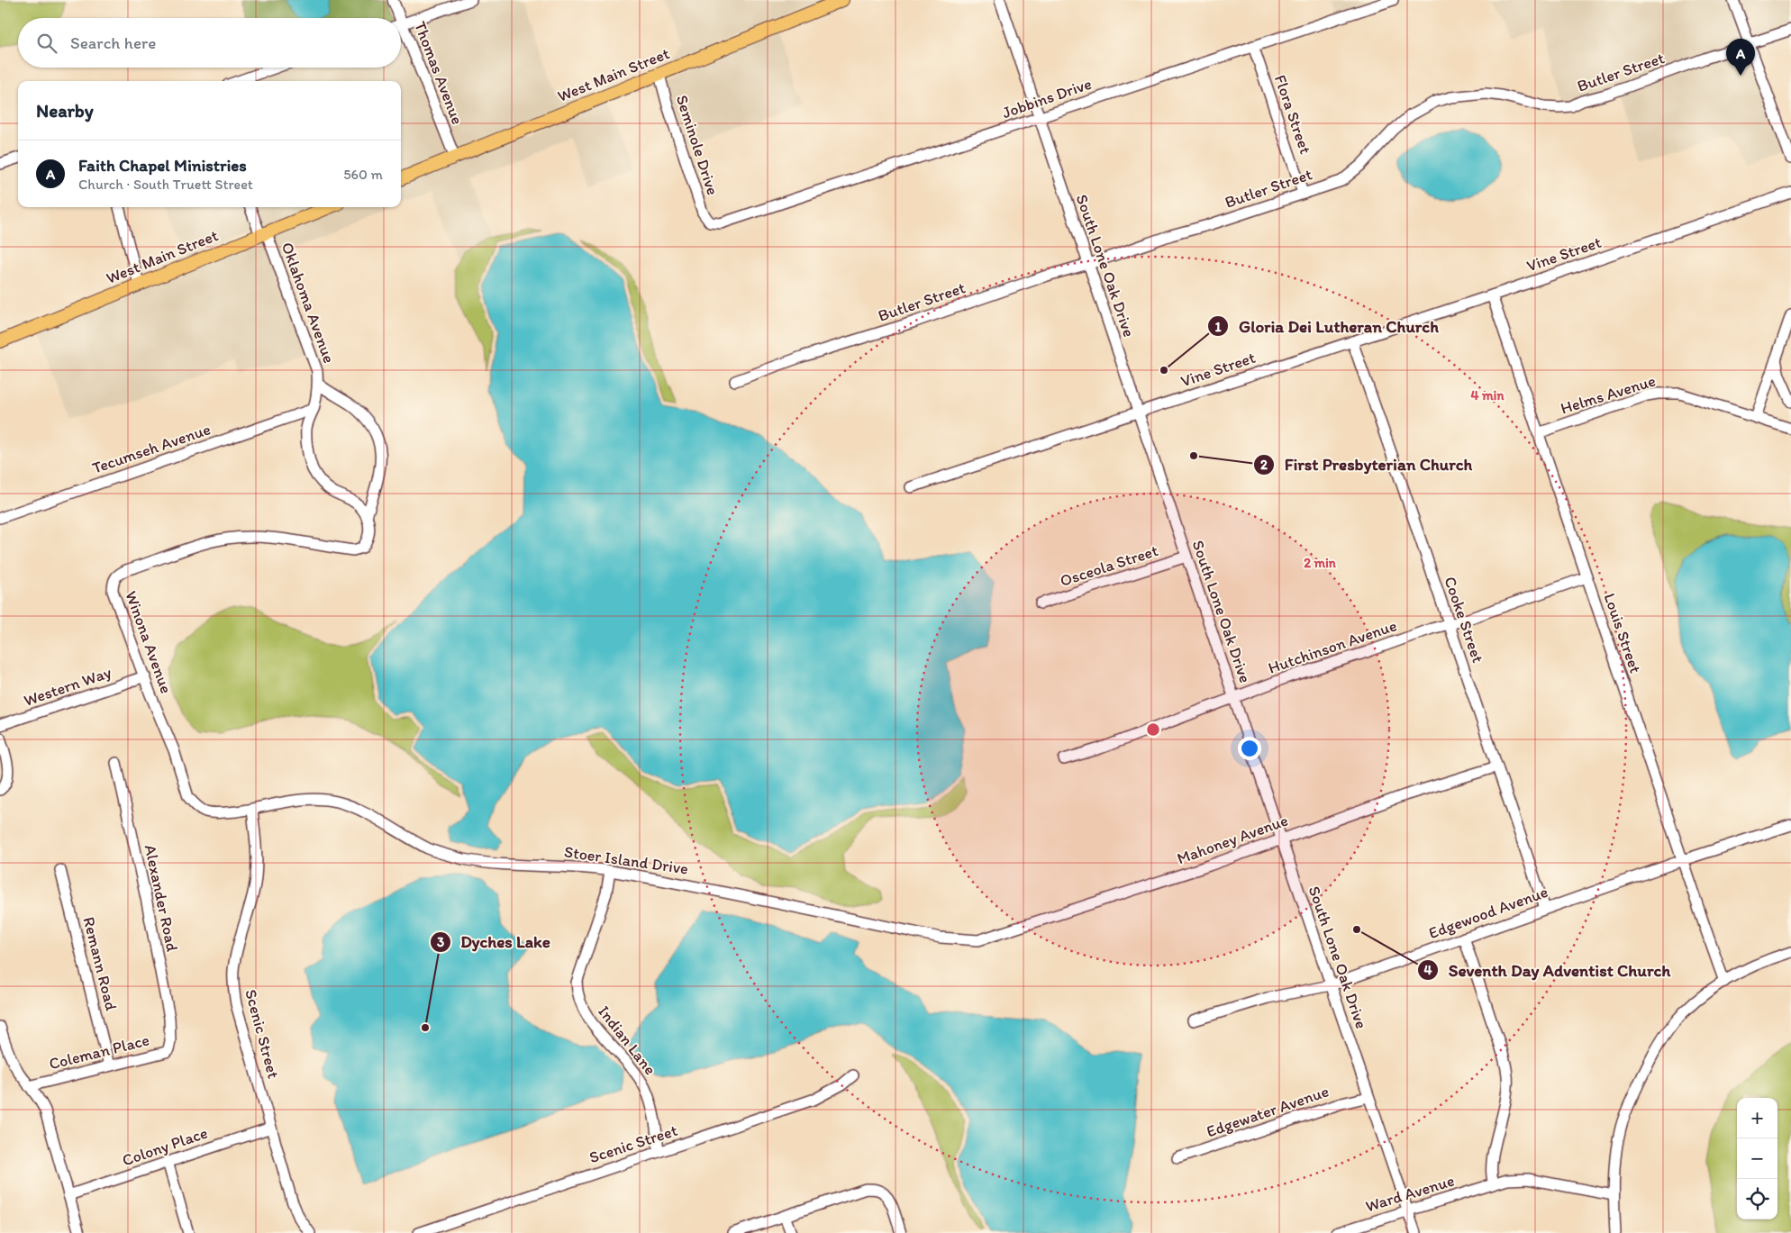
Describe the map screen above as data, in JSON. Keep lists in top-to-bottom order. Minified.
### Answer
{"streets":{"main road":["West Main Street"],"street":["Butler Street","Thomas Avenue","Jobbins Drive","Flora Street","Seminole Drive","Vine Street","South Lone Oak Drive","Oklahoma Avenue","Helms Avenue","Tecumseh Avenue","Osceola Street","Cooke Street","Louis Street","Winona Avenue","Hutchinson Avenue","Western Way","Mahoney Avenue","Stoer Island Drive","Alexander Road","Edgewood Avenue","Remann Road","Scenic Street","Indian Lane","Coleman Place","Edgewater Avenue","Colony Place","Ward Avenue"]},"crossings":[["Butler Street","Flora Street"],["Butler Street","South Lone Oak Drive"],["Thomas Avenue","West Main Street"],["West Main Street","Seminole Drive"],["West Main Street","Oklahoma Avenue"],["Jobbins Drive","Flora Street"],["Jobbins Drive","Seminole Drive"],["Jobbins Drive","South Lone Oak Drive"],["Vine Street","South Lone Oak Drive"],["Vine Street","Cooke Street"],["Vine Street","Louis Street"],["South Lone Oak Drive","Osceola Street"],["South Lone Oak Drive","Hutchinson Avenue"],["South Lone Oak Drive","Mahoney Avenue"],["South Lone Oak Drive","Edgewood Avenue"],["South Lone Oak Drive","Edgewater Avenue"],["South Lone Oak Drive","Ward Avenue"],["Helms Avenue","Louis Street"],["Cooke Street","Hutchinson Avenue"],["Cooke Street","Mahoney Avenue"],["Cooke Street","Edgewood Avenue"],["Louis Street","Hutchinson Avenue"],["Louis Street","Edgewood Avenue"],["Winona Avenue","Western Way"],["Winona Avenue","Stoer Island Drive"],["Winona Avenue","Scenic Street"],["Mahoney Avenue","Stoer Island Drive"],["Stoer Island Drive","Scenic Street"],["Stoer Island Drive","Indian Lane"],["Alexander Road","Coleman Place"],["Remann Road","Coleman Place"],["Scenic Street","Indian Lane"],["Scenic Street","Colony Place"]],"places":["Gloria Dei Lutheran Church","First Presbyterian Church","Seventh Day Adventist Church","Dyches Lake"],"page":{"search":"Search here","pins":"A","heading":"Nearby","list":[{"mark":"A","name":"Faith Chapel Ministries","note":"Church · South Truett Street","value":"560 m"}],"map_buttons":["+","−"]},"rings":["4 min","2 min"]}
